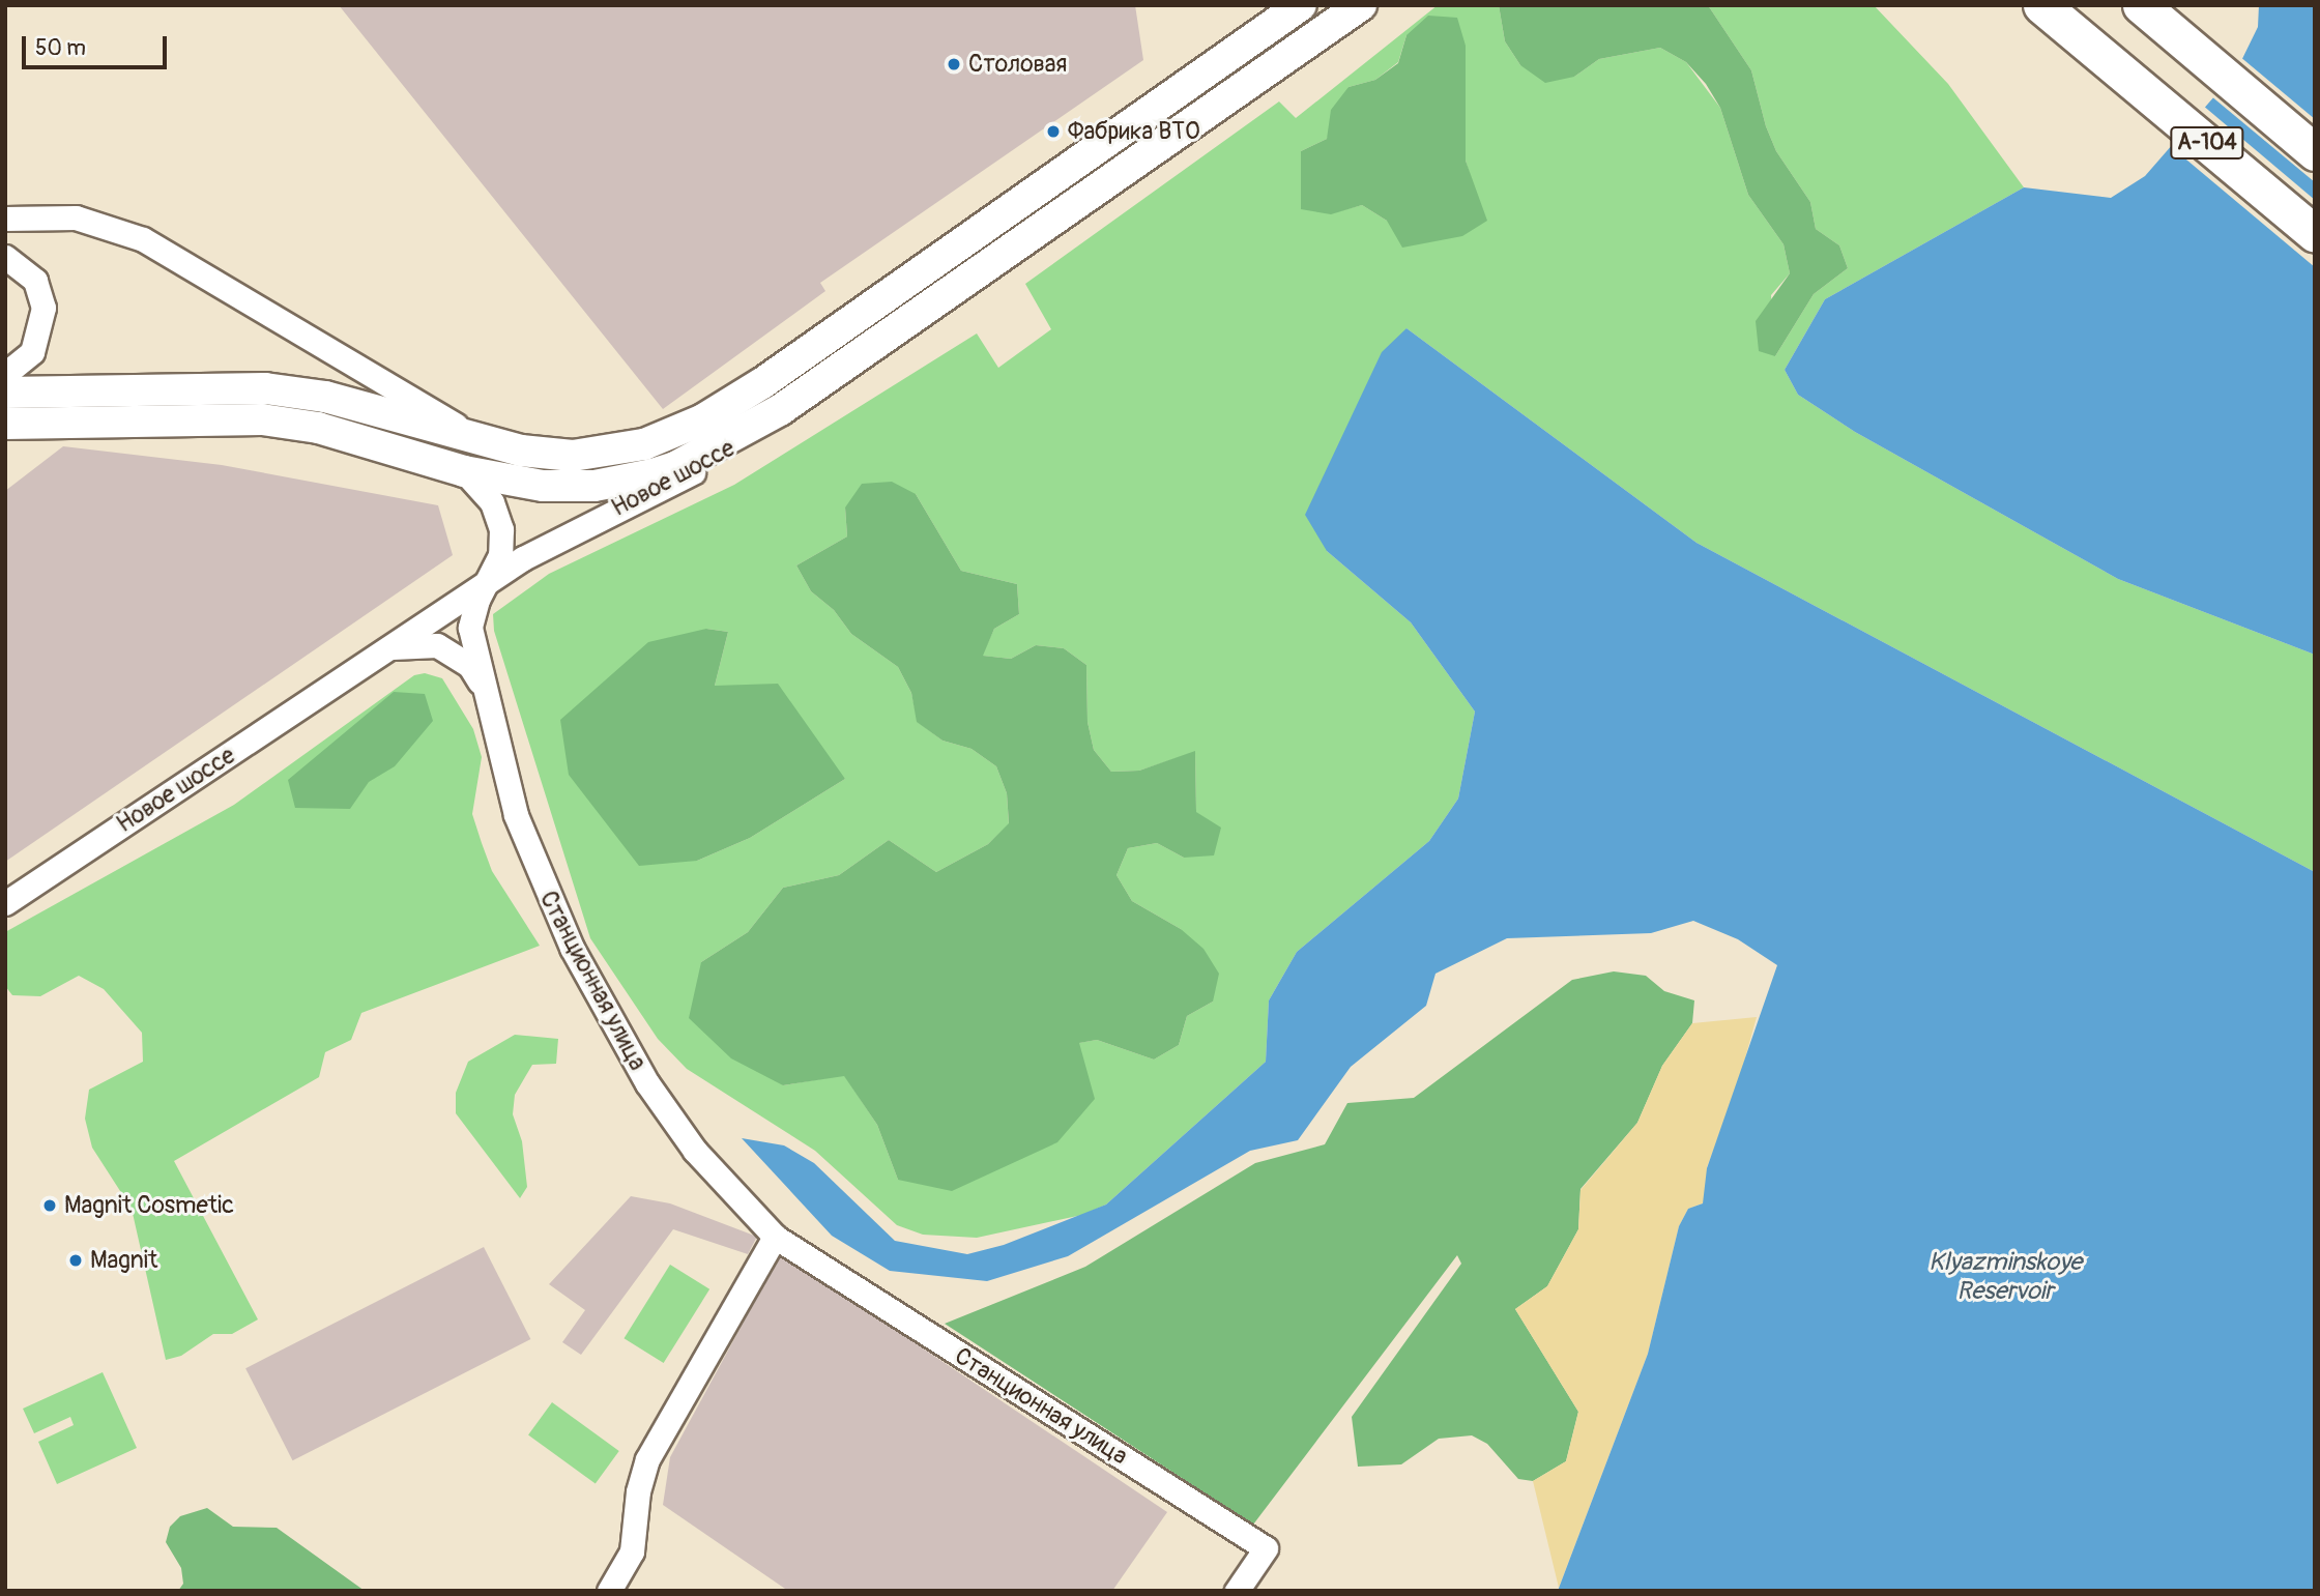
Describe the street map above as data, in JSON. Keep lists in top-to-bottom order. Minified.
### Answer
{"streets":{"highway":["А-104"],"main road":["Новое шоссе"],"street":["Станционная улица"]},"water":["Klyazminskoye Reservoir"],"places":["Столовая","Фабрика ВТО","Magnit Cosmetic","Magnit"],"scale_bar":"50 m"}
